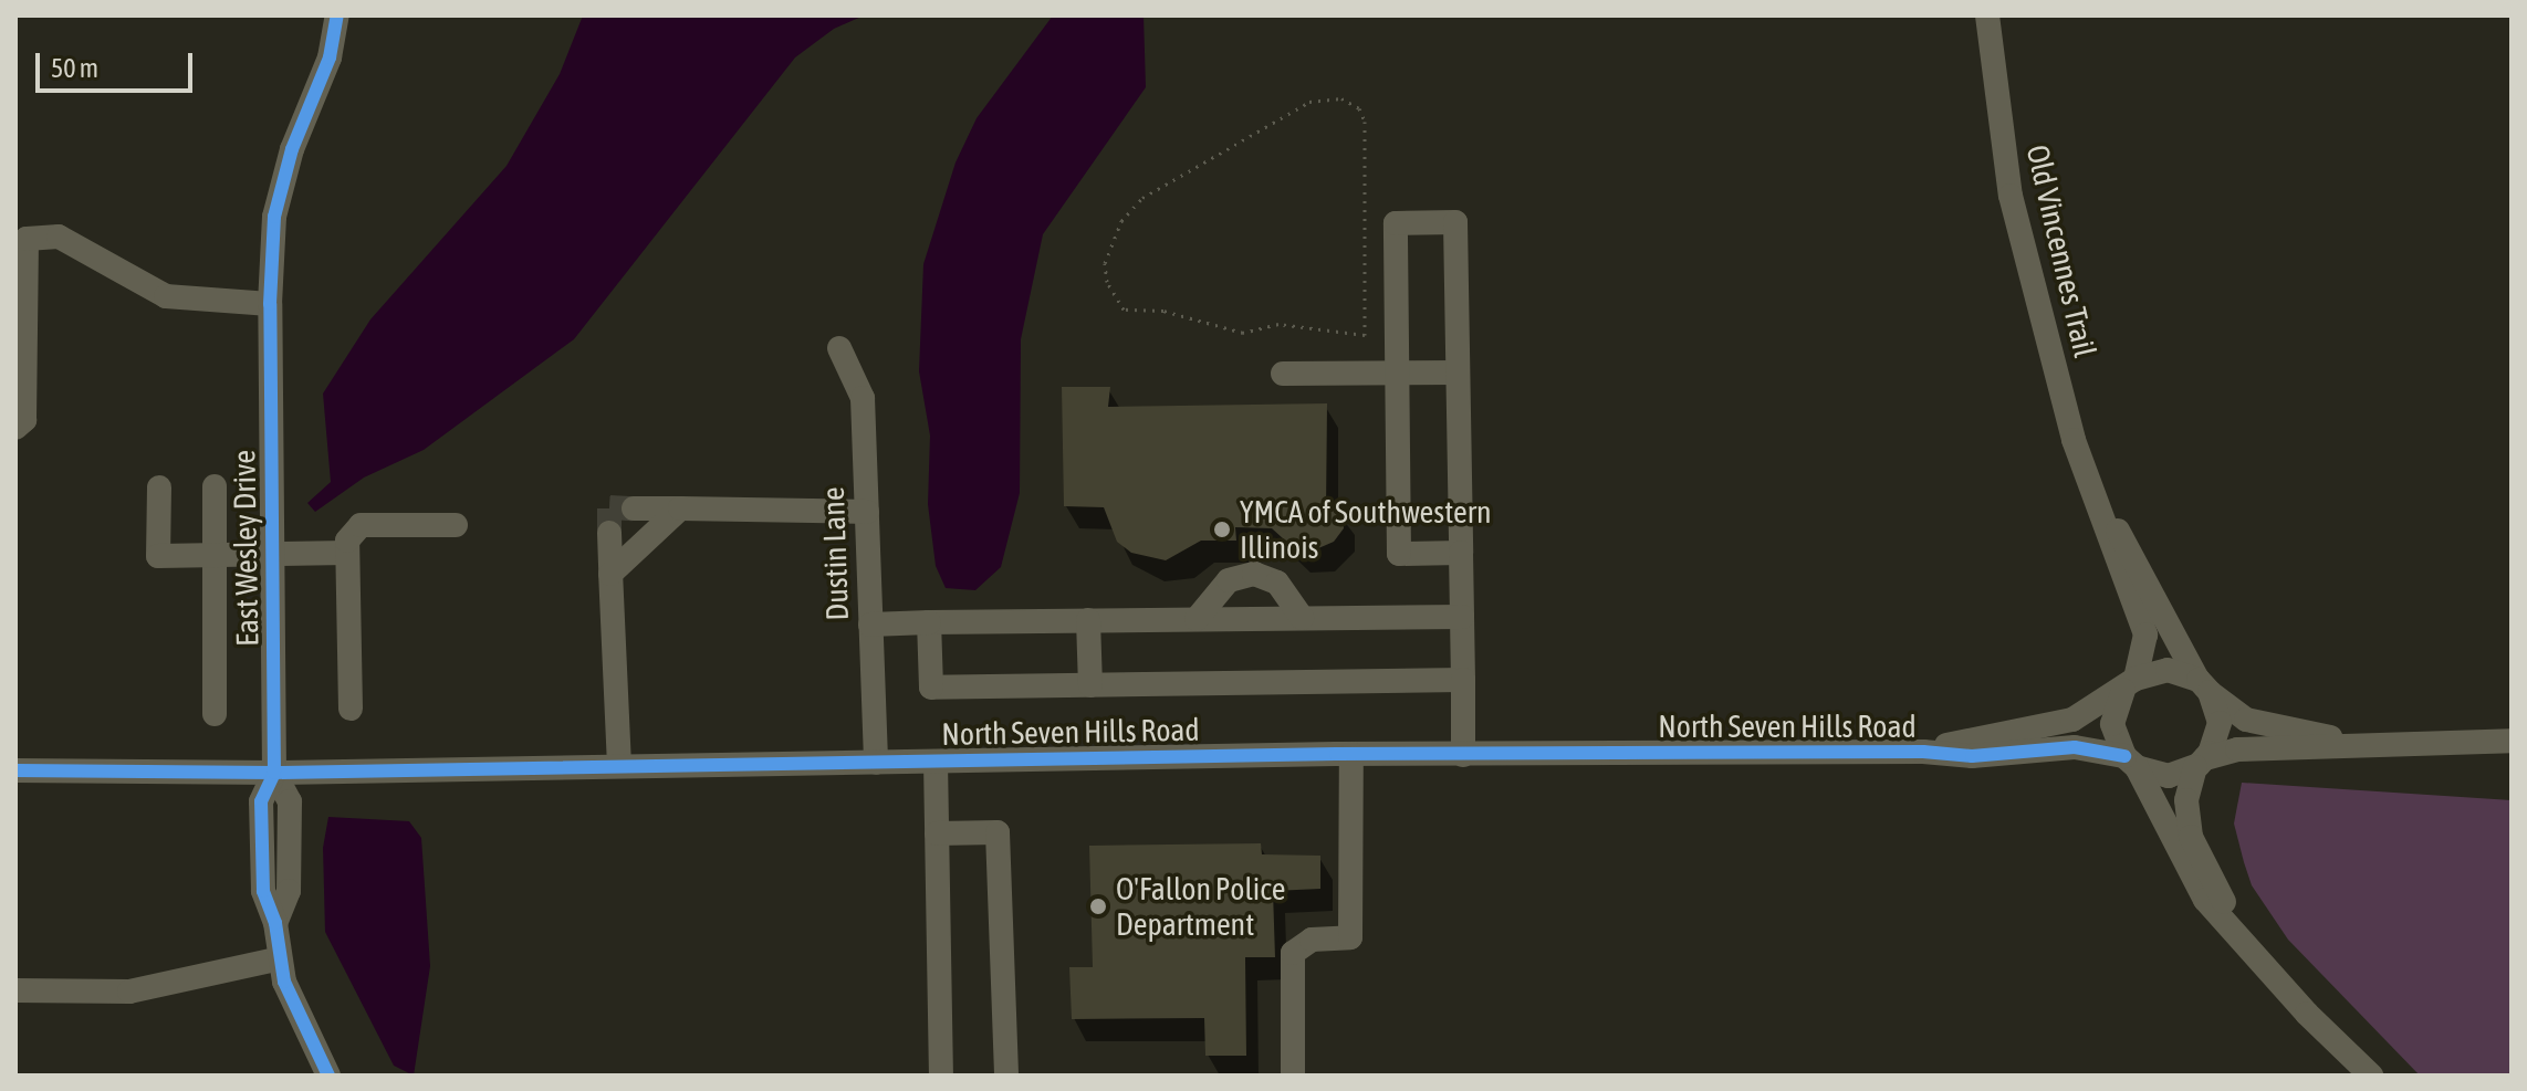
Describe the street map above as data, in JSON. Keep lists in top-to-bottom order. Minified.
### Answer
{"streets":{"street":["Old Vincennes Trail","East Wesley Drive","Dustin Lane","North Seven Hills Road"]},"crossings":[["Old Vincennes Trail","North Seven Hills Road"],["East Wesley Drive","North Seven Hills Road"],["Dustin Lane","North Seven Hills Road"]],"places":["YMCA of Southwestern Illinois","O'Fallon Police Department"],"scale_bar":"50 m"}
